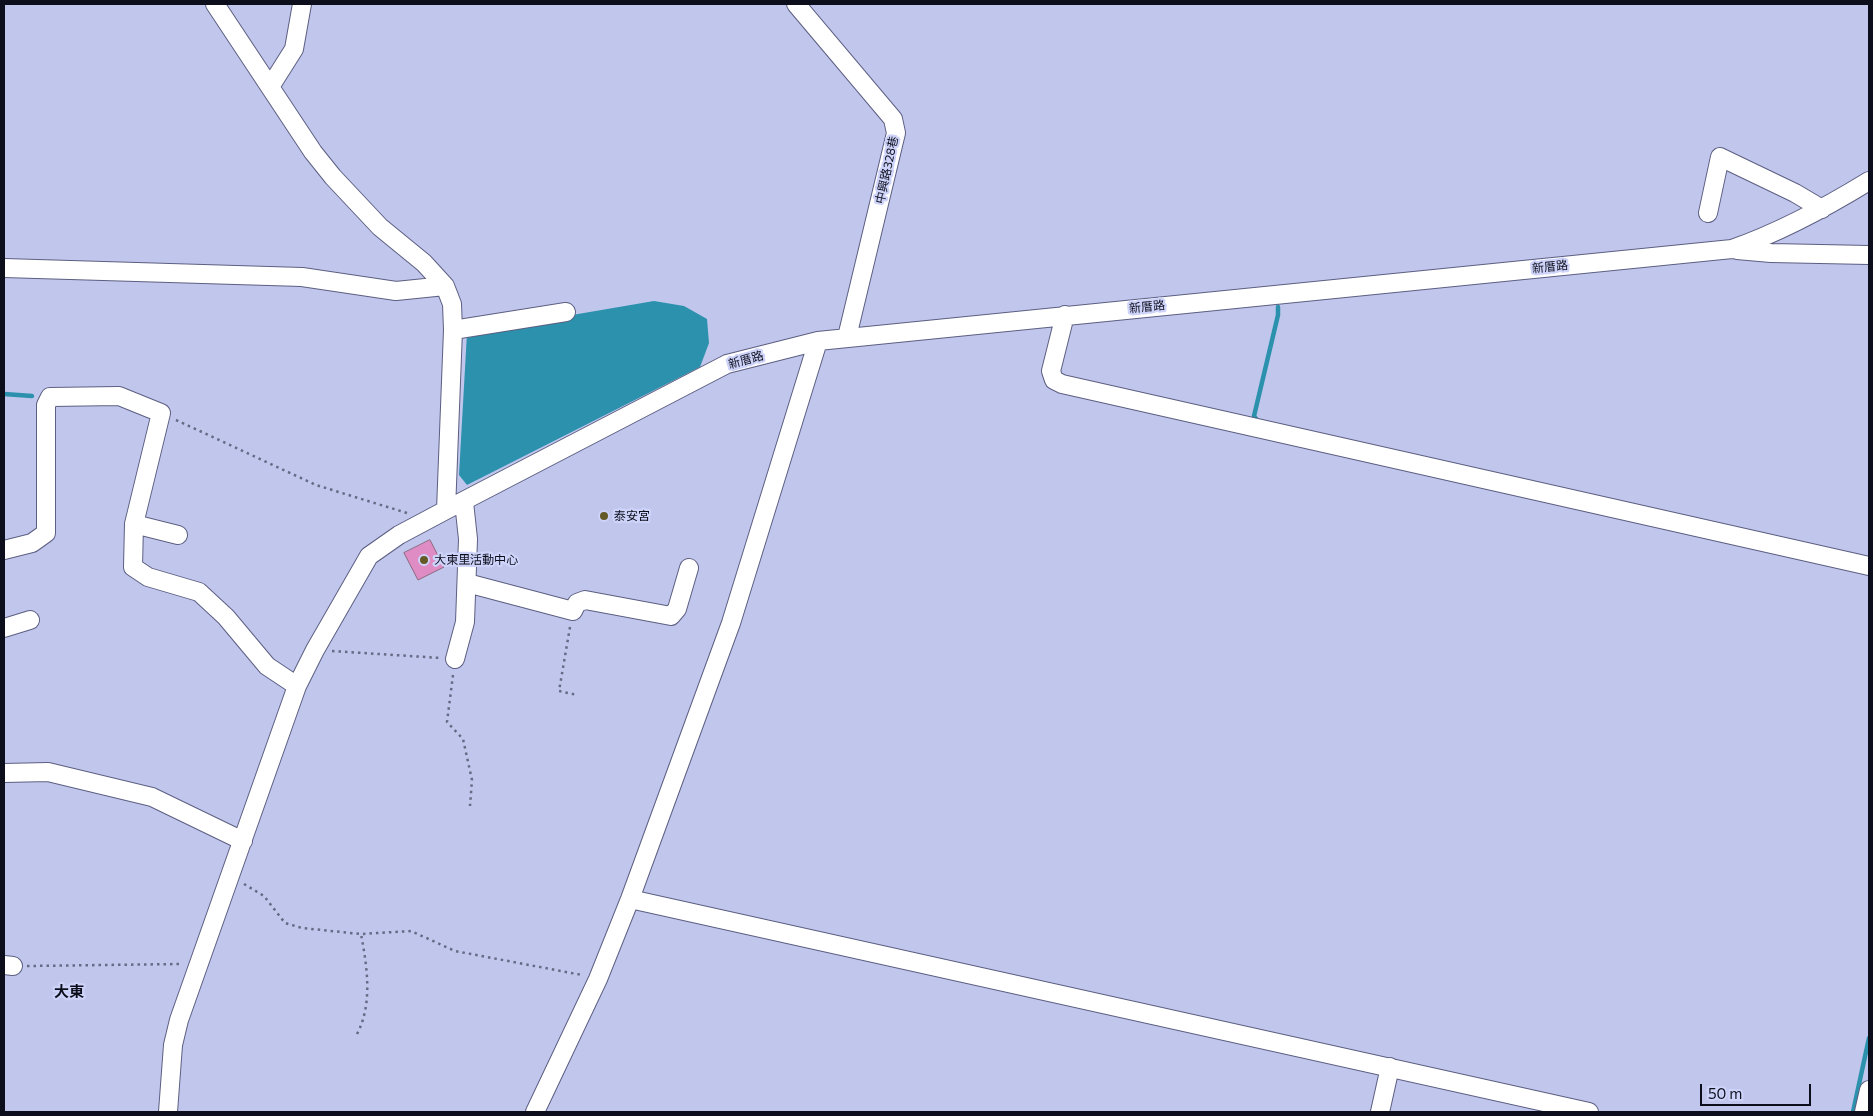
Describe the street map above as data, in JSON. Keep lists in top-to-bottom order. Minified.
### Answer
{"streets":{"street":["中興路328巷","新厝路"]},"crossings":[["中興路328巷","新厝路"]],"districts":["大東"],"places":["泰安宮","大東里活動中心"],"scale_bar":"50 m"}
